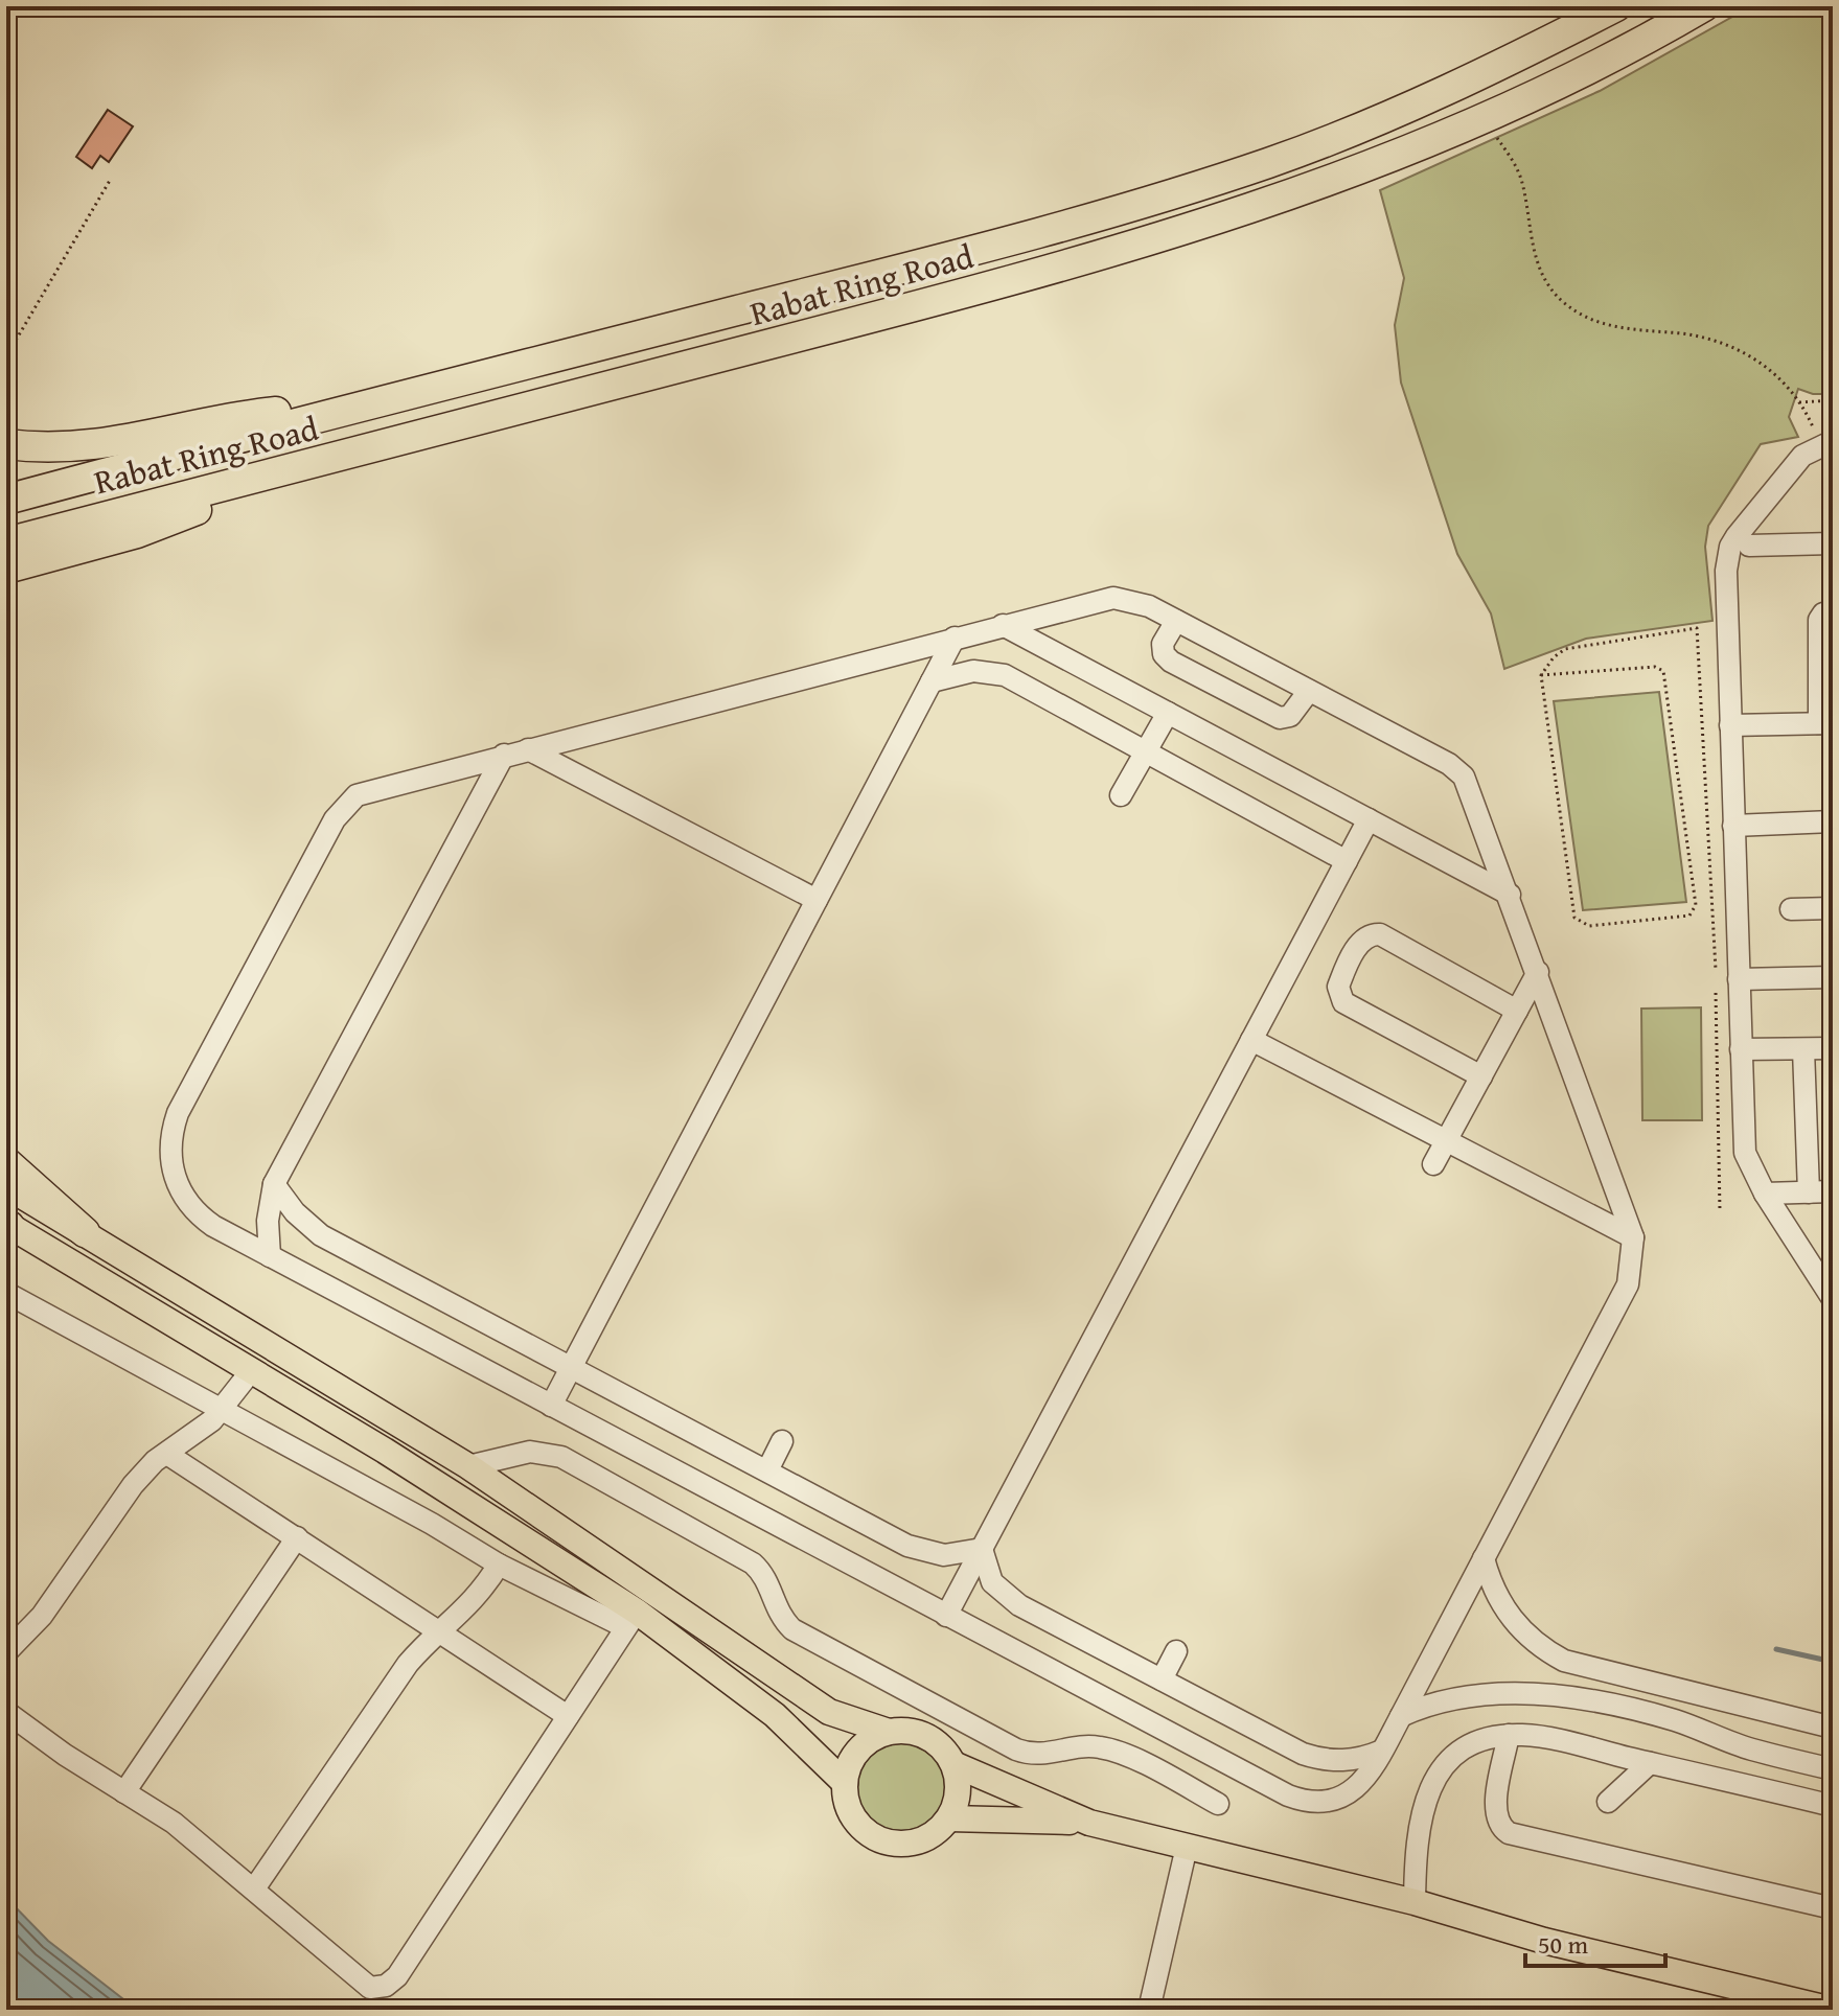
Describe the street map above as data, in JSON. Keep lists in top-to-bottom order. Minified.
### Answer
{"streets":{"highway":["Rabat Ring Road"]},"scale_bar":"50 m"}
